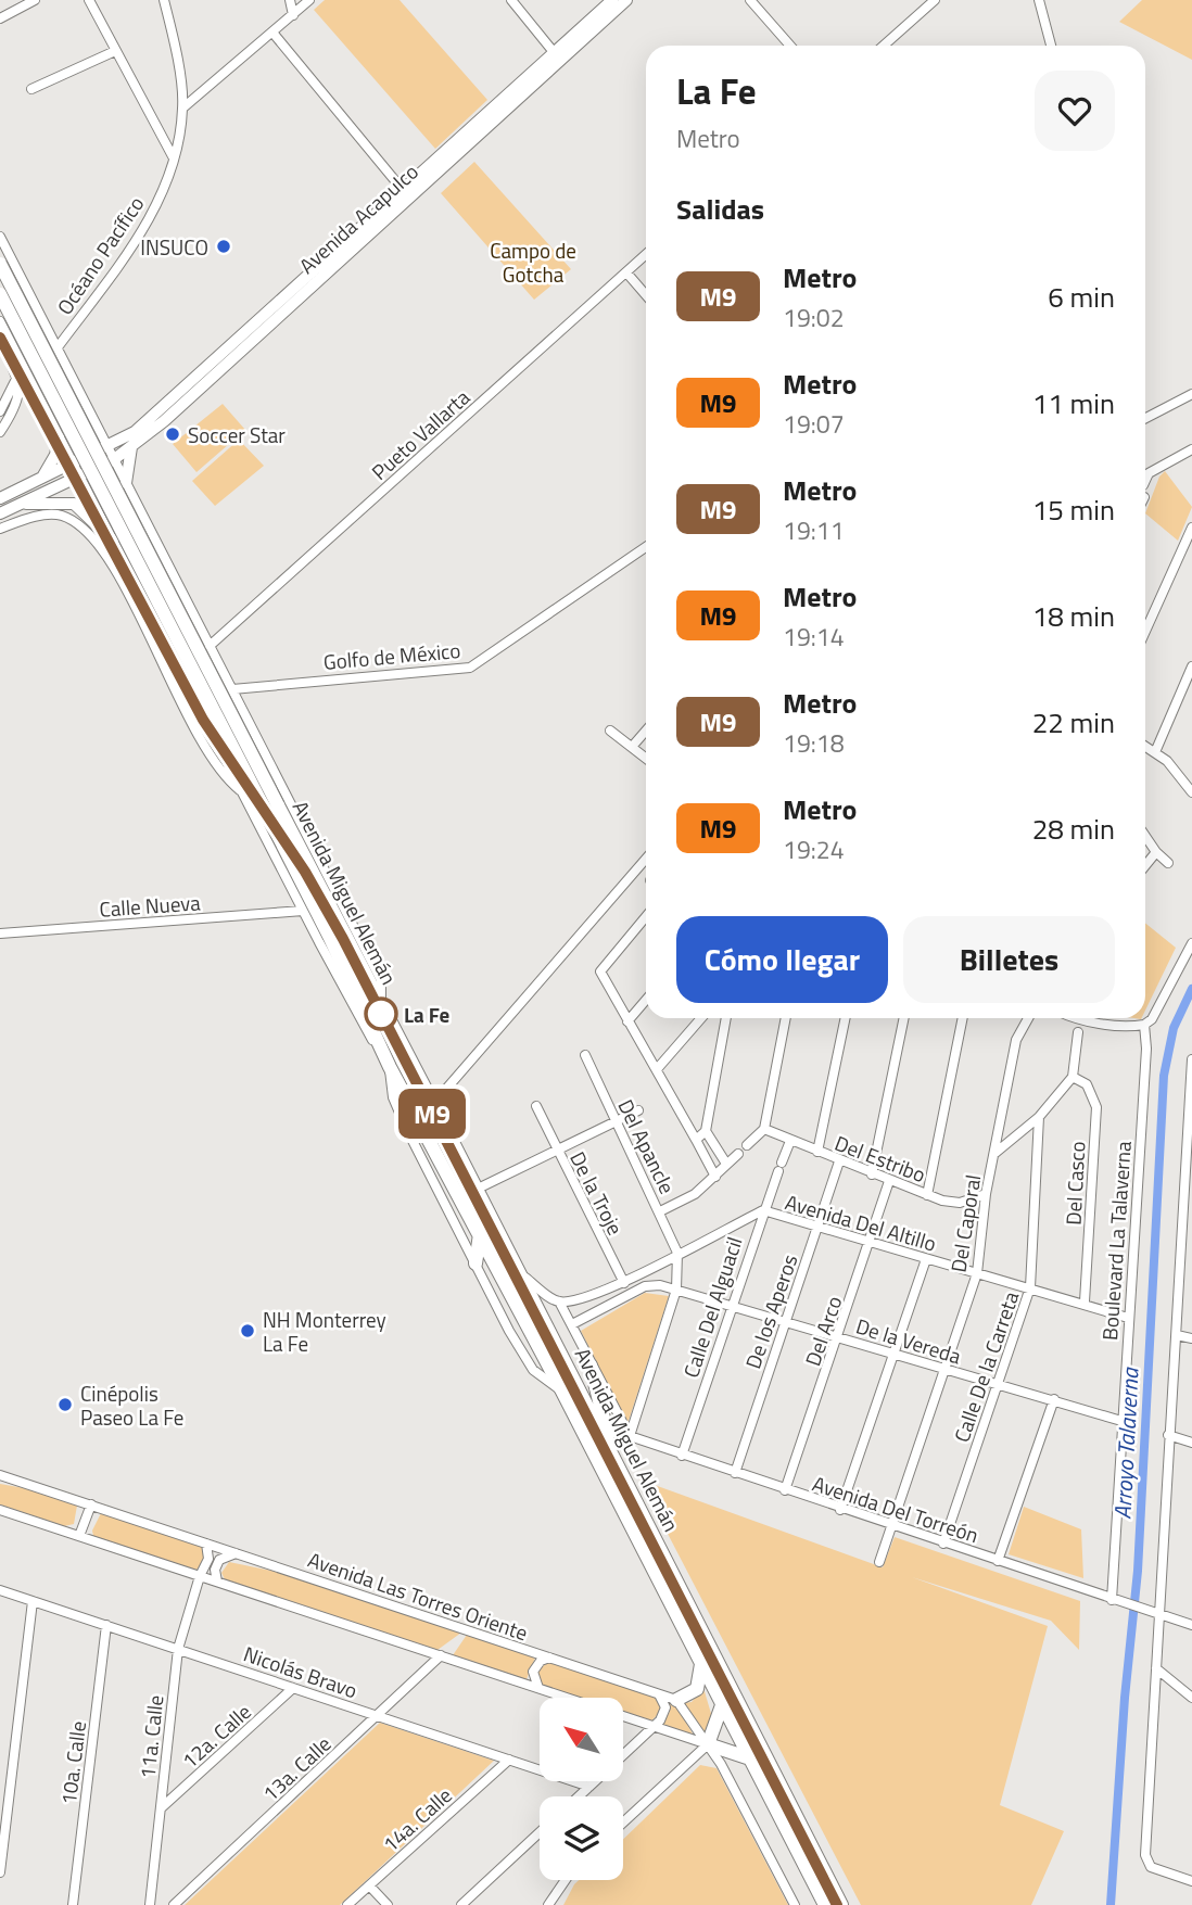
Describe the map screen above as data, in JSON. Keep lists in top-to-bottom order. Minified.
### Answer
{"streets":{"highway":["Avenida Miguel Alemán"],"main road":["Avenida Acapulco"],"street":["Océano Pacífico","Pueto Vallarta","Golfo de México","Calle Nueva","Del Apancle","Del Estribo","Del Casco","De la Troje","Avenida Del Altillo","Del Caporal","Boulevard La Talaverna","Calle Del Alguacil","De los Aperos","Del Arco","De la Vereda","Calle De la Carreta","Avenida Del Torreón","Avenida Las Torres Oriente","Nicolás Bravo","12a. Calle","11a. Calle","10a. Calle","13a. Calle","14a. Calle"]},"crossings":[["Del Apancle","Avenida Del Altillo"],["Del Estribo","Del Caporal"],["Del Estribo","Calle Del Alguacil"],["Del Estribo","De los Aperos"],["Del Estribo","Del Arco"],["Del Casco","Avenida Del Altillo"],["De la Troje","Avenida Del Altillo"],["De la Troje","De la Vereda"],["Avenida Del Altillo","Del Caporal"],["Avenida Del Altillo","Boulevard La Talaverna"],["Avenida Del Altillo","Calle Del Alguacil"],["Avenida Del Altillo","De los Aperos"],["Avenida Del Altillo","Del Arco"],["Avenida Del Altillo","Calle De la Carreta"],["Del Caporal","De la Vereda"],["Del Caporal","Avenida Del Torreón"],["Boulevard La Talaverna","De la Vereda"],["Boulevard La Talaverna","Avenida Del Torreón"],["Calle Del Alguacil","De la Vereda"],["Calle Del Alguacil","Avenida Del Torreón"],["De los Aperos","De la Vereda"],["De los Aperos","Avenida Del Torreón"],["Del Arco","De la Vereda"],["Del Arco","Avenida Del Torreón"],["De la Vereda","Calle De la Carreta"],["Calle De la Carreta","Avenida Del Torreón"],["Avenida Las Torres Oriente","11a. Calle"],["Nicolás Bravo","12a. Calle"],["Nicolás Bravo","11a. Calle"],["Nicolás Bravo","10a. Calle"],["Nicolás Bravo","13a. Calle"],["Nicolás Bravo","14a. Calle"],["12a. Calle","11a. Calle"]],"water":["Arroyo Talaverna"],"parks":["Campo de Gotcha"],"places":["INSUCO","Soccer Star","La Fe","NH Monterrey La Fe","Cinépolis Paseo La Fe"],"lines":["metro line M9"],"north":"top left","page":{"on_map":"M9","heading":[["La Fe","Metro"],"Salidas"],"list":[{"mark":"M9","name":"Metro","note":"19:02","value":"6 min"},{"mark":"M9","name":"Metro","note":"19:07","value":"11 min"},{"mark":"M9","name":"Metro","note":"19:11","value":"15 min"},{"mark":"M9","name":"Metro","note":"19:14","value":"18 min"},{"mark":"M9","name":"Metro","note":"19:18","value":"22 min"},{"mark":"M9","name":"Metro","note":"19:24","value":"28 min"}],"buttons":["Cómo llegar","Billetes"]}}
